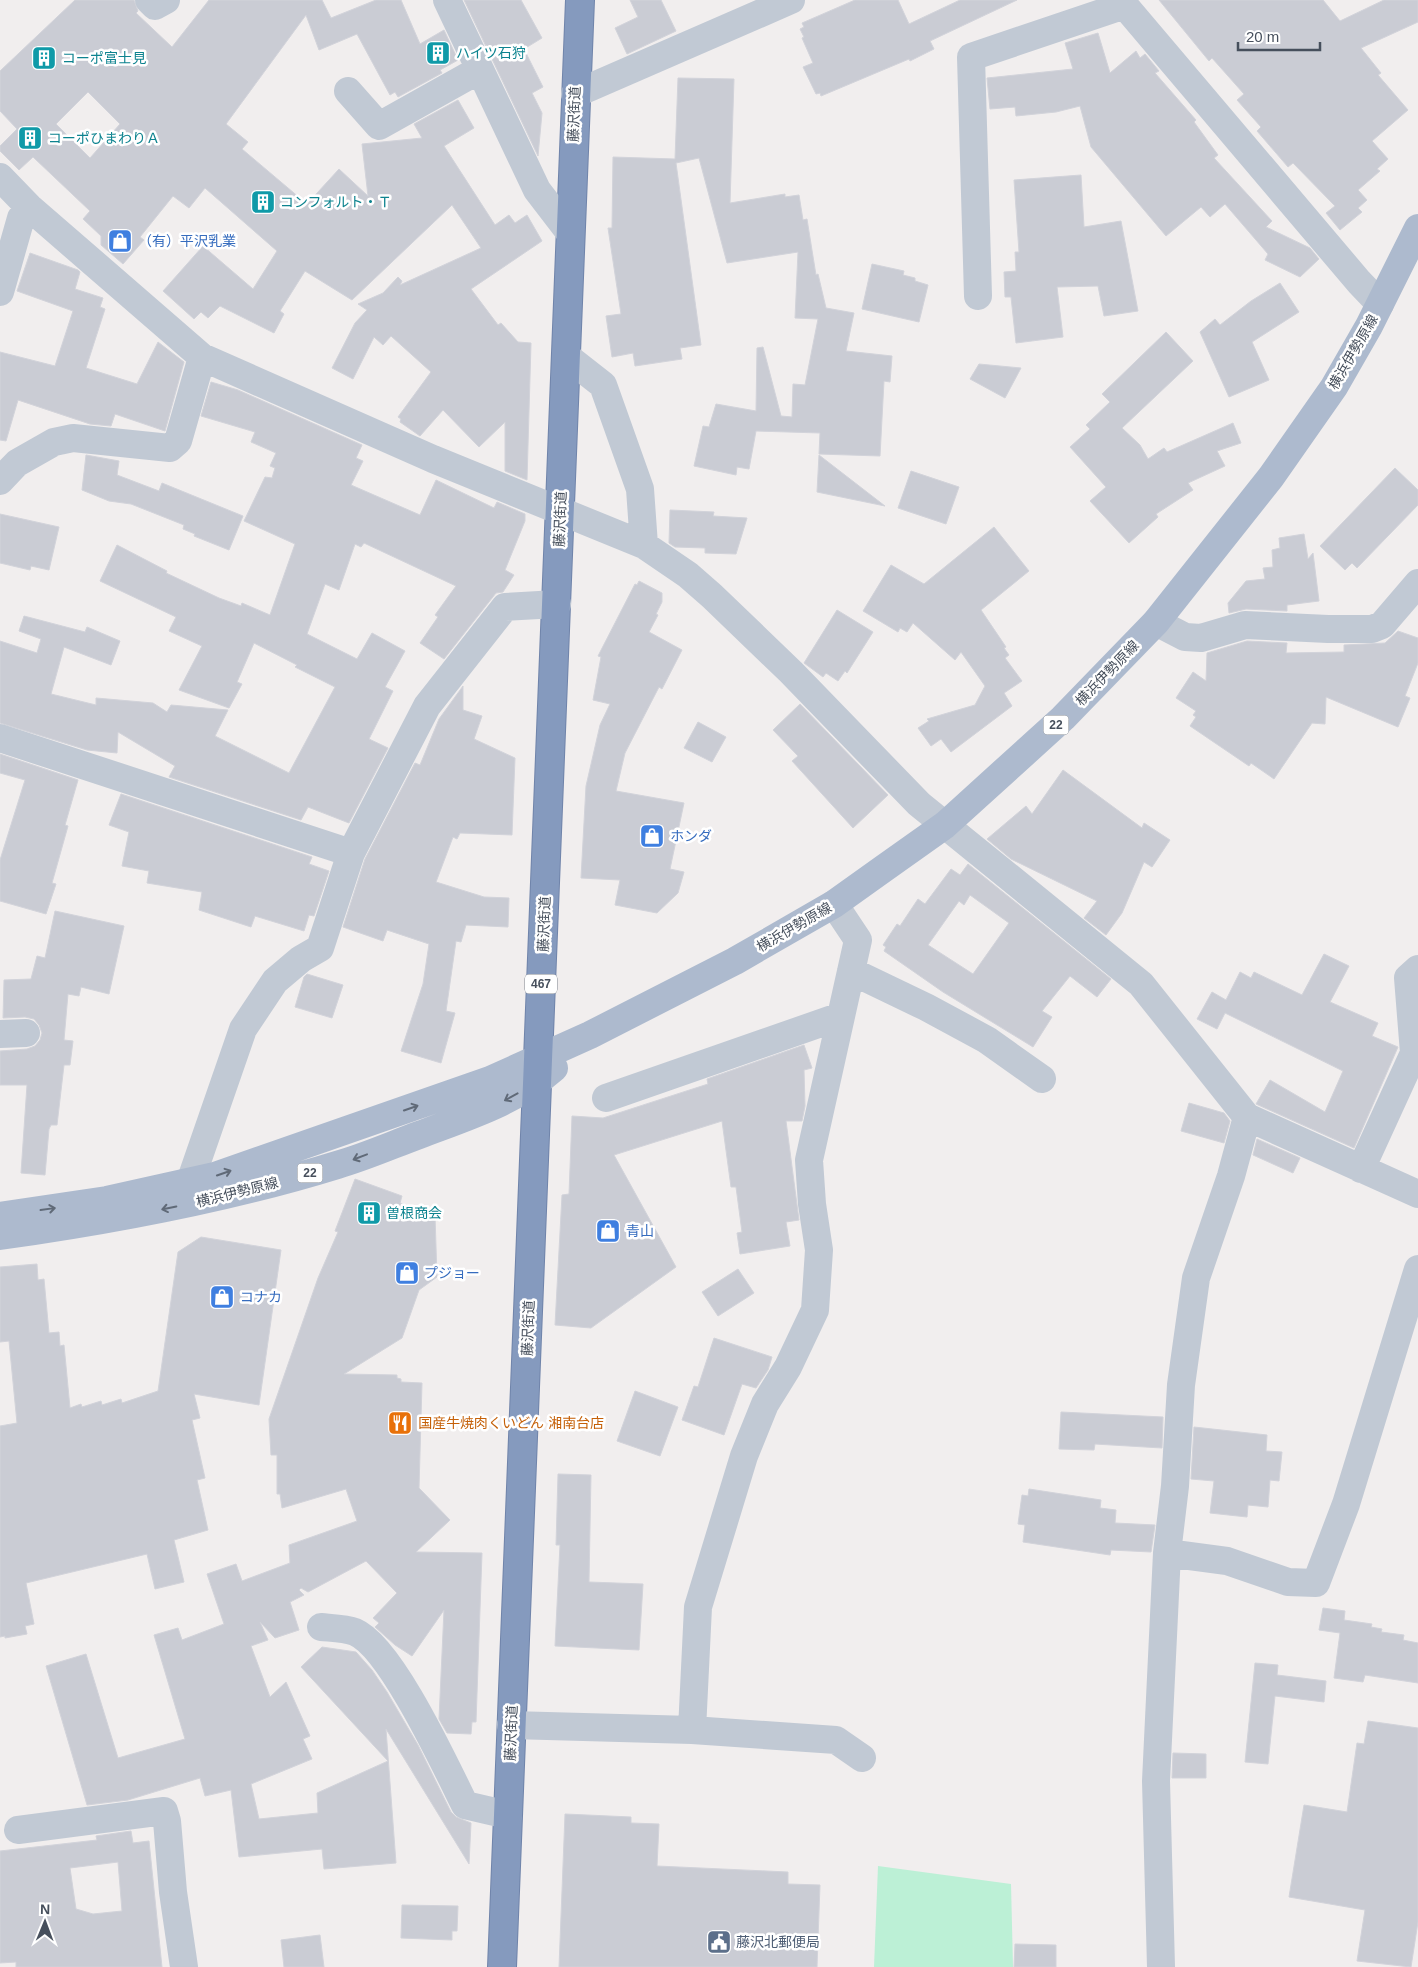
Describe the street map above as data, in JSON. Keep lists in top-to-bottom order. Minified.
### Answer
{"streets":{"highway":["藤沢街道","467"],"main road":["横浜伊勢原線","22"]},"crossings":[["藤沢街道","横浜伊勢原線"]],"places":{"building":["ハイツ石狩","コーポ富士見","コーポひまわりＡ","コンフォルト・Ｔ","曽根商会"],"shop":["（有）平沢乳業","ホンダ","青山","プジョー","コナカ"],"restaurant":["国産牛焼肉くいどん 湘南台店"],"public building":["藤沢北郵便局"]},"scale_bar":"20 m","north":"top"}
